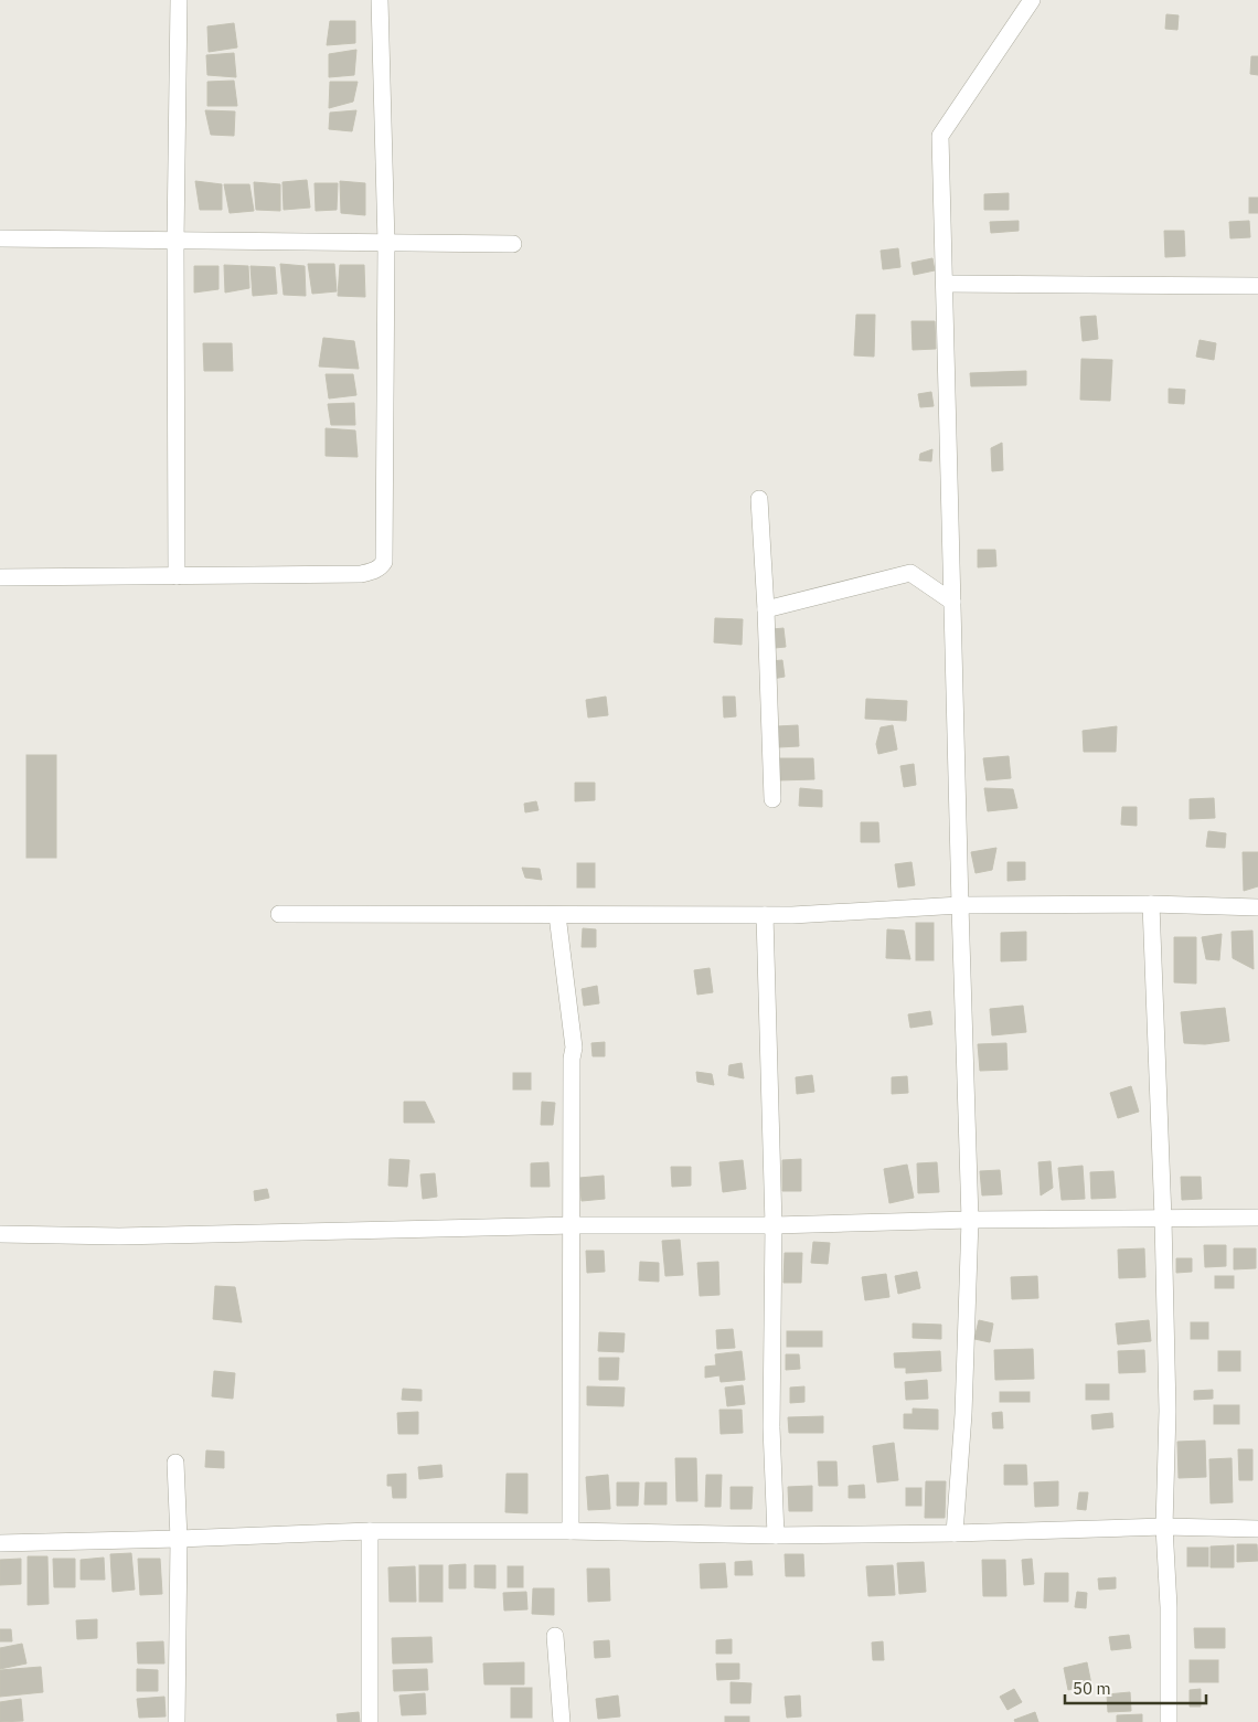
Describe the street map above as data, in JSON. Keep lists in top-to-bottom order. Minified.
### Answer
{"scale_bar":"50 m"}
